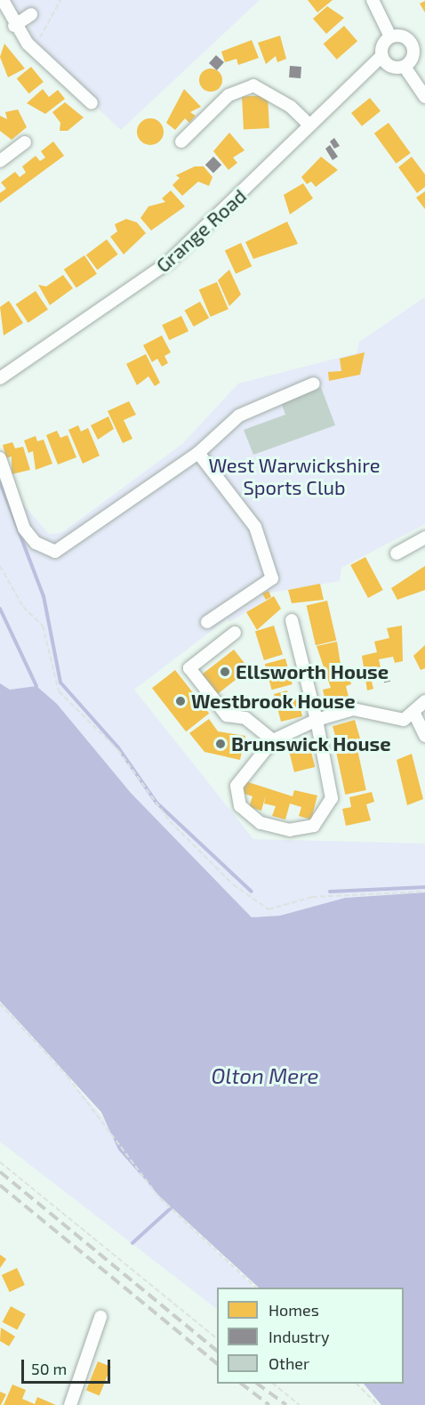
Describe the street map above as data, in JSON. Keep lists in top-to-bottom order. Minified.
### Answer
{"streets":{"street":["Grange Road"]},"water":["Olton Mere"],"parks":["West Warwickshire Sports Club"],"places":["Ellsworth House","Westbrook House","Brunswick House"],"legend":["Homes","Industry","Other"],"scale_bar":"50 m"}
